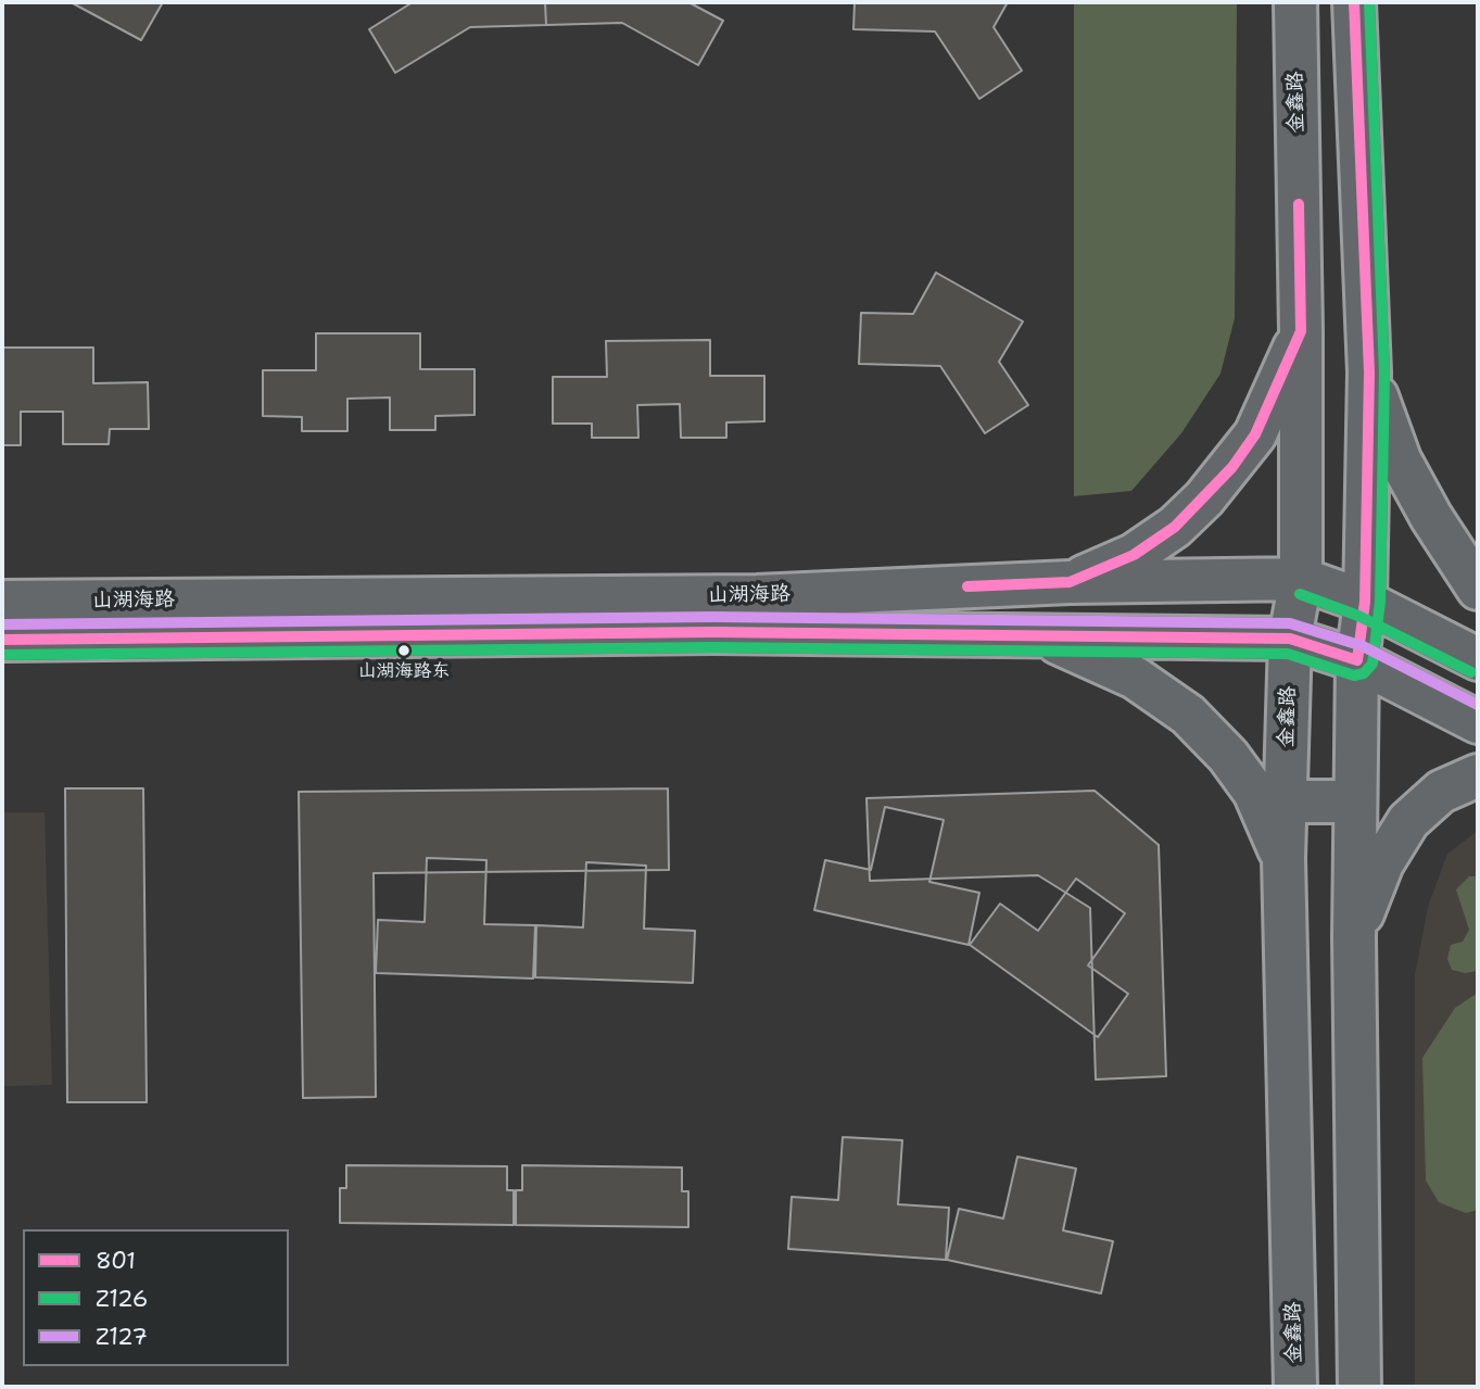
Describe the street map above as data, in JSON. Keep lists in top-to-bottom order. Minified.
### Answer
{"streets":{"street":["金鑫路","山湖海路"]},"crossings":[["金鑫路","山湖海路"]],"places":["山湖海路东"],"lines":["transit line 801","transit line Z126","transit line Z127"],"legend":["801","Z126","Z127"]}
